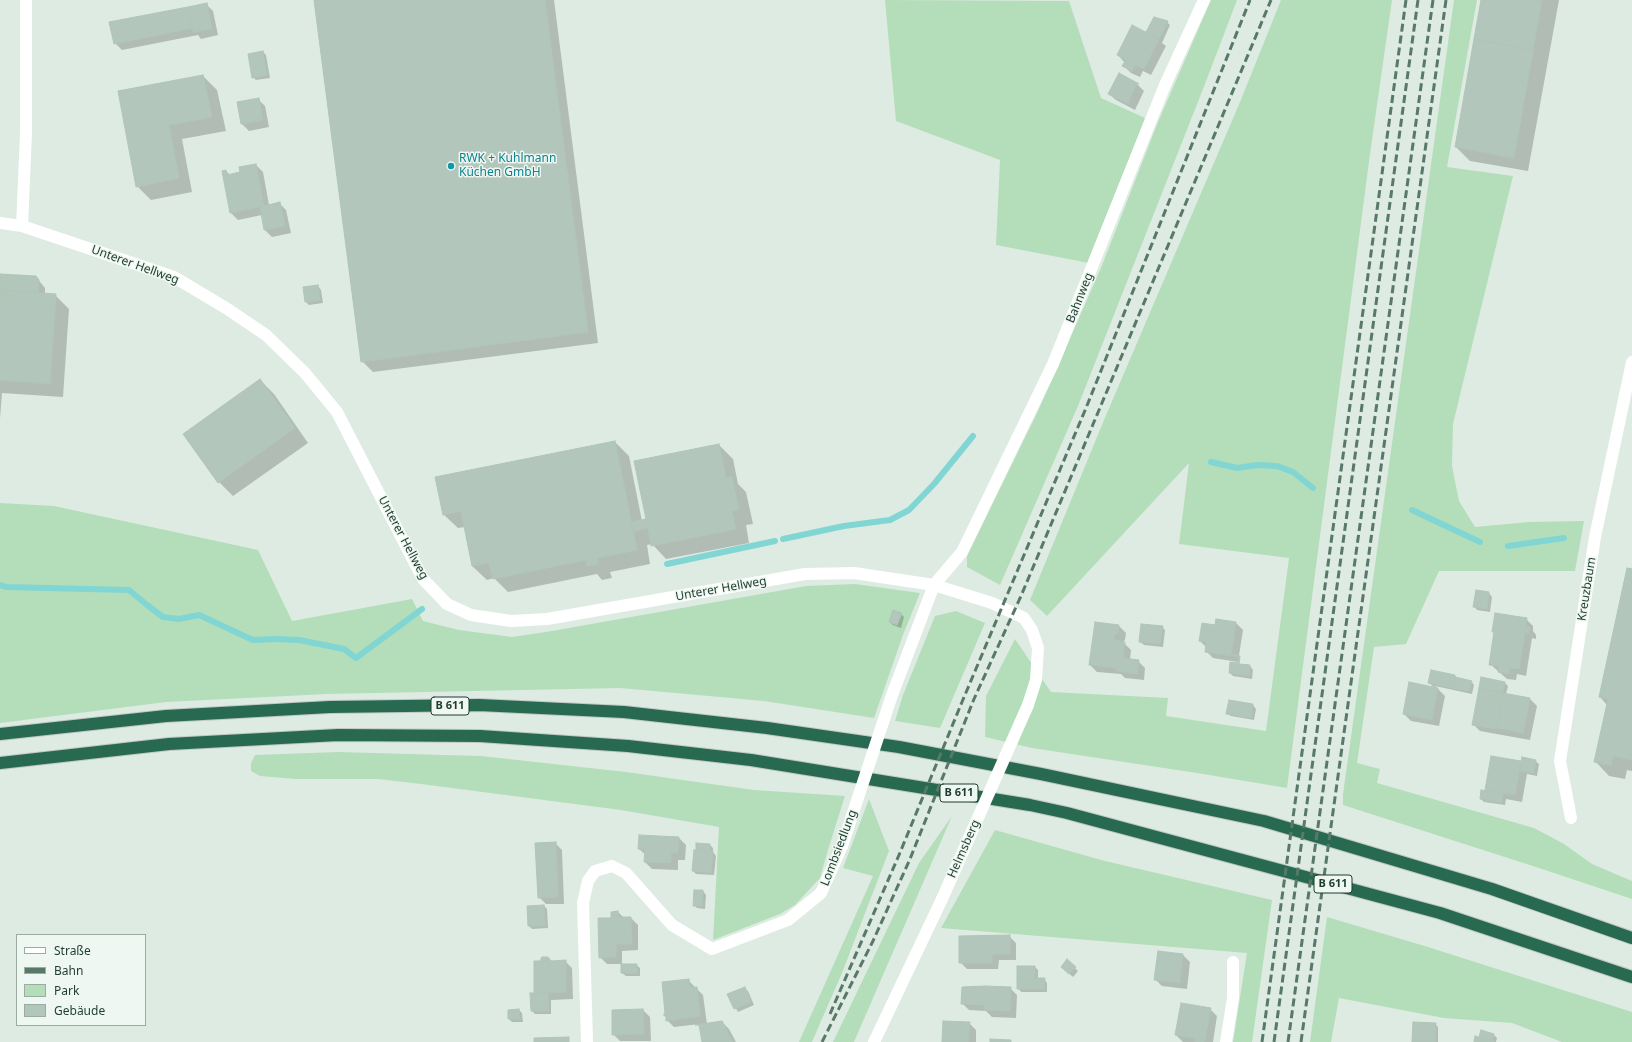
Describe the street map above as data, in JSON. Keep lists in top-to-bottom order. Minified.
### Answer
{"streets":{"highway":["B 611"],"street":["Unterer Hellweg","Bahnweg","Kreuzbaum","Lombsiedlung","Helmsberg"]},"crossings":[["Unterer Hellweg","Bahnweg"],["Unterer Hellweg","Lombsiedlung"],["Unterer Hellweg","Helmsberg"],["Bahnweg","Lombsiedlung"]],"places":["RWK + Kuhlmann Küchen GmbH"],"legend":["Straße","Bahn","Park","Gebäude"]}
